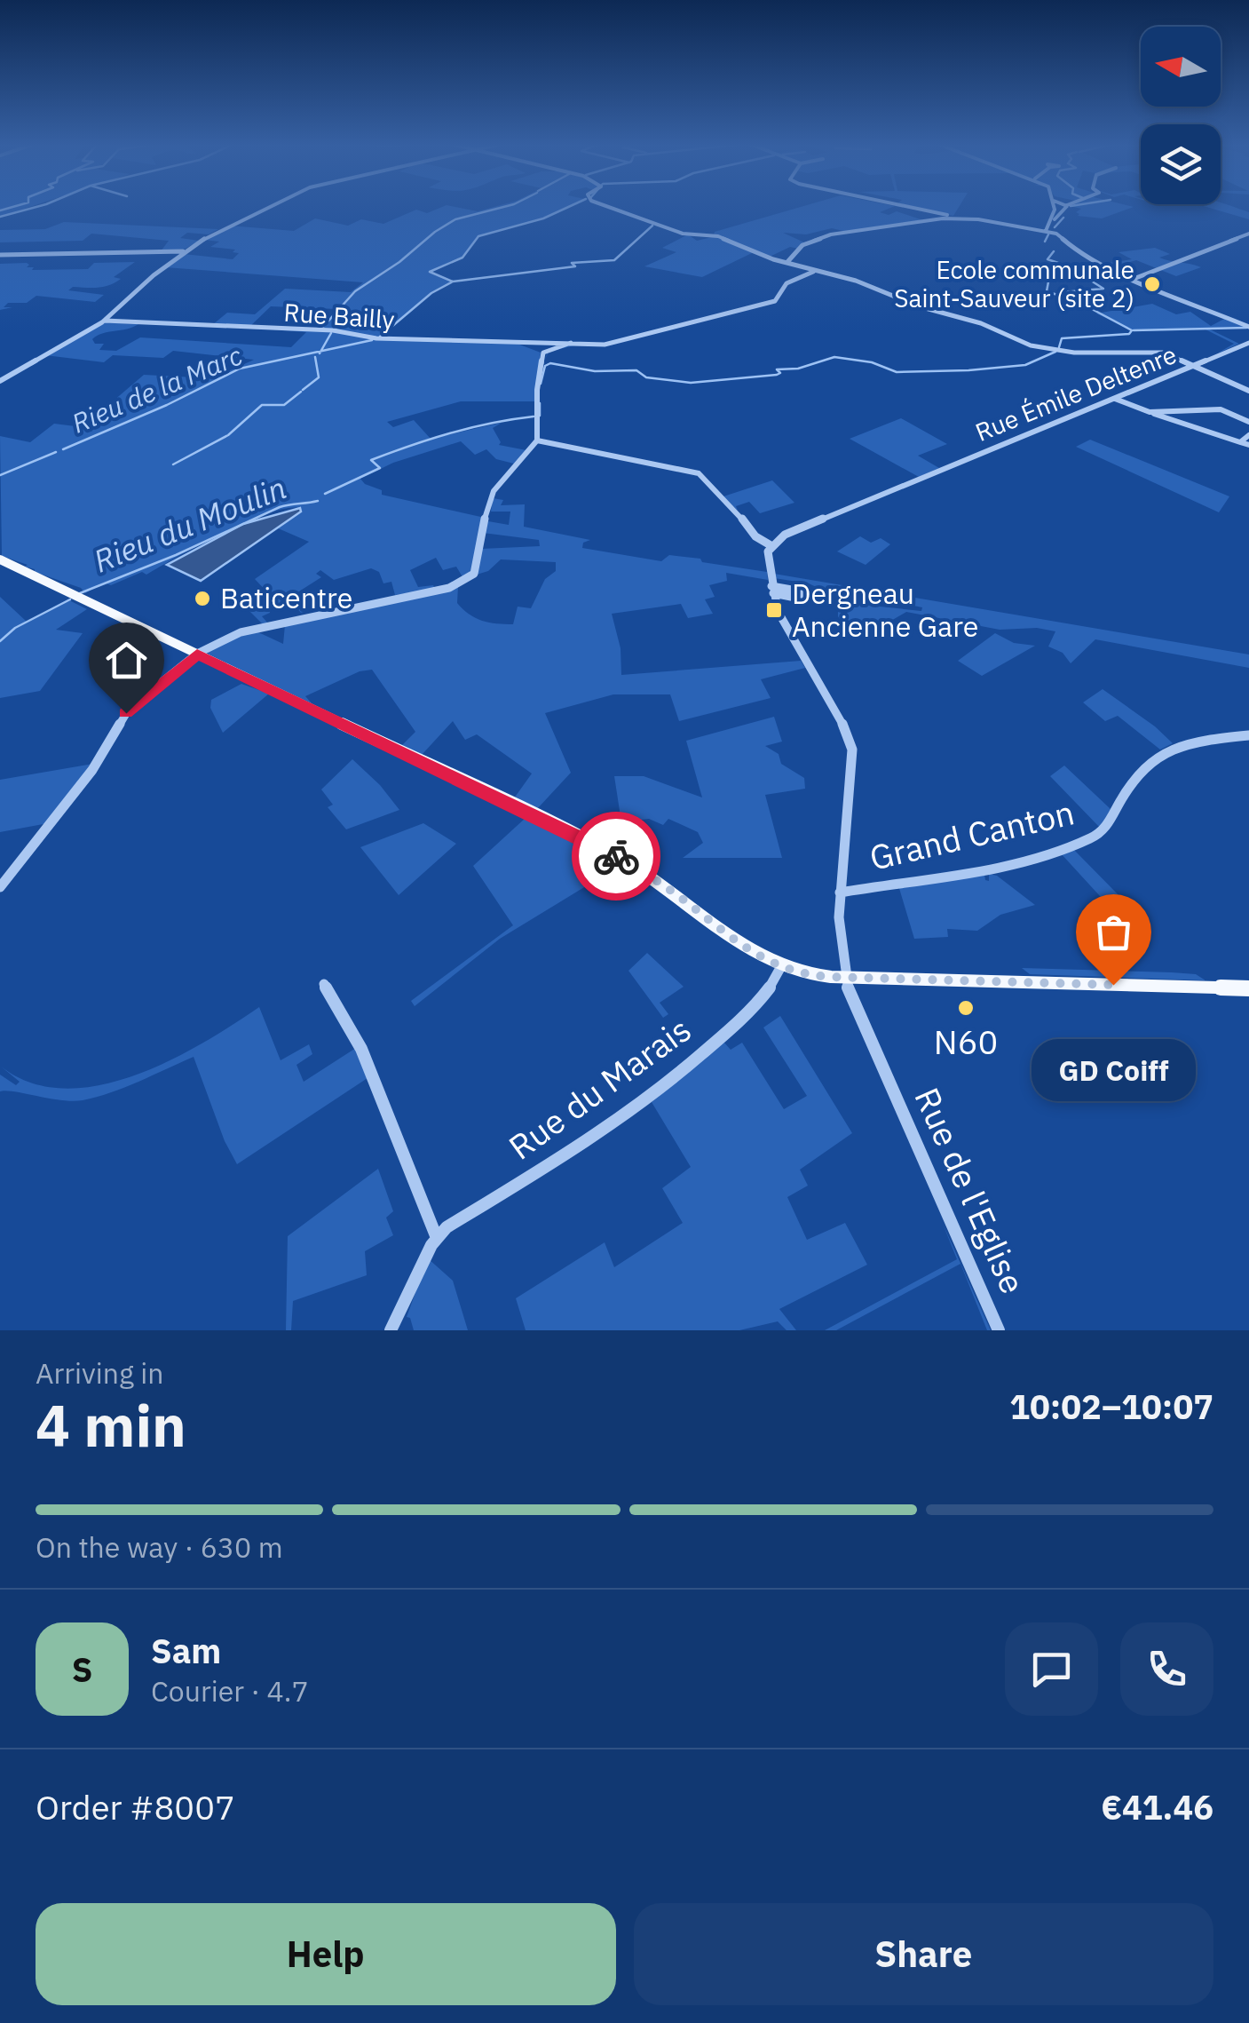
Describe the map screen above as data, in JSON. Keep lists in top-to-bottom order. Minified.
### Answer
{"streets":{"street":["Rue Bailly","Rue Émile Deltenre","Grand Canton","Rue du Marais","Rue de l'Eglise"]},"crossings":[["Rue Émile Deltenre","Rue de l'Eglise"],["Grand Canton","Rue de l'Eglise"]],"water":["Rieu de la Marc","Rieu du Moulin"],"places":{"other":["Ecole communale Saint-Sauveur (site 2)","Baticentre","GD Coiff","N60"],"transit":["Dergneau Ancienne Gare"]},"north":"left","page":{"bubble":"GD Coiff","heading":["4 min","Arriving in","10:02–10:07"],"panel":["Sam","Courier · 4.7","Order #8007","€41.46"],"bar":"On the way · 630 m","round":"S","buttons":["Help","Share"]}}
